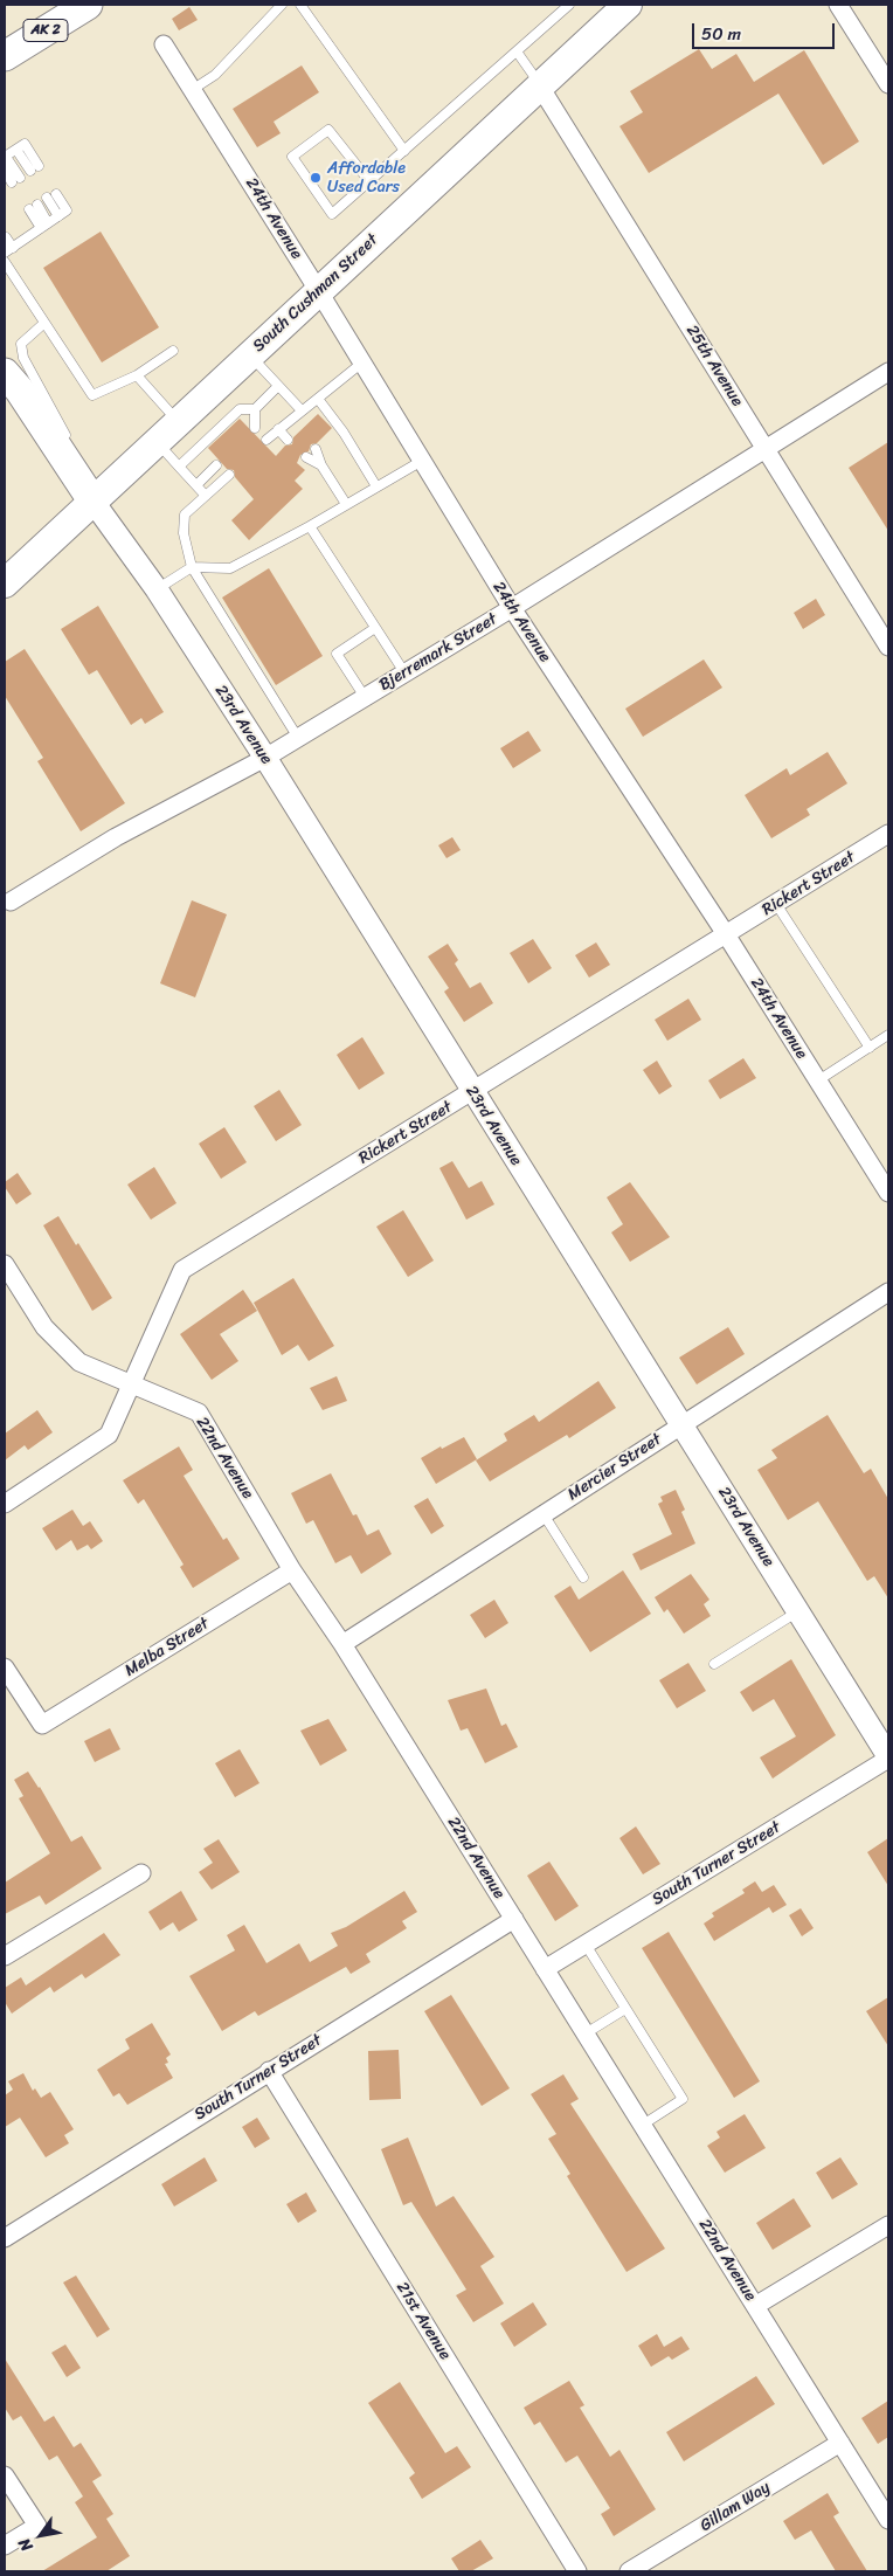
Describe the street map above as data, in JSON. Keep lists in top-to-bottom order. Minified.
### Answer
{"streets":{"highway":["AK 2"],"main road":["South Cushman Street"],"street":["24th Avenue","25th Avenue","Bjerremark Street","23rd Avenue","Rickert Street","22nd Avenue","Mercier Street","Melba Street","South Turner Street","21st Avenue","Gillam Way"]},"crossings":[["24th Avenue","South Cushman Street"],["24th Avenue","Bjerremark Street"],["24th Avenue","Rickert Street"],["South Cushman Street","25th Avenue"],["South Cushman Street","23rd Avenue"],["25th Avenue","Bjerremark Street"],["Bjerremark Street","23rd Avenue"],["23rd Avenue","Rickert Street"],["23rd Avenue","Mercier Street"],["23rd Avenue","South Turner Street"],["Rickert Street","22nd Avenue"],["22nd Avenue","Mercier Street"],["22nd Avenue","Melba Street"],["22nd Avenue","South Turner Street"],["22nd Avenue","Gillam Way"],["South Turner Street","21st Avenue"]],"places":["Affordable Used Cars"],"scale_bar":"50 m","north":"bottom left"}
